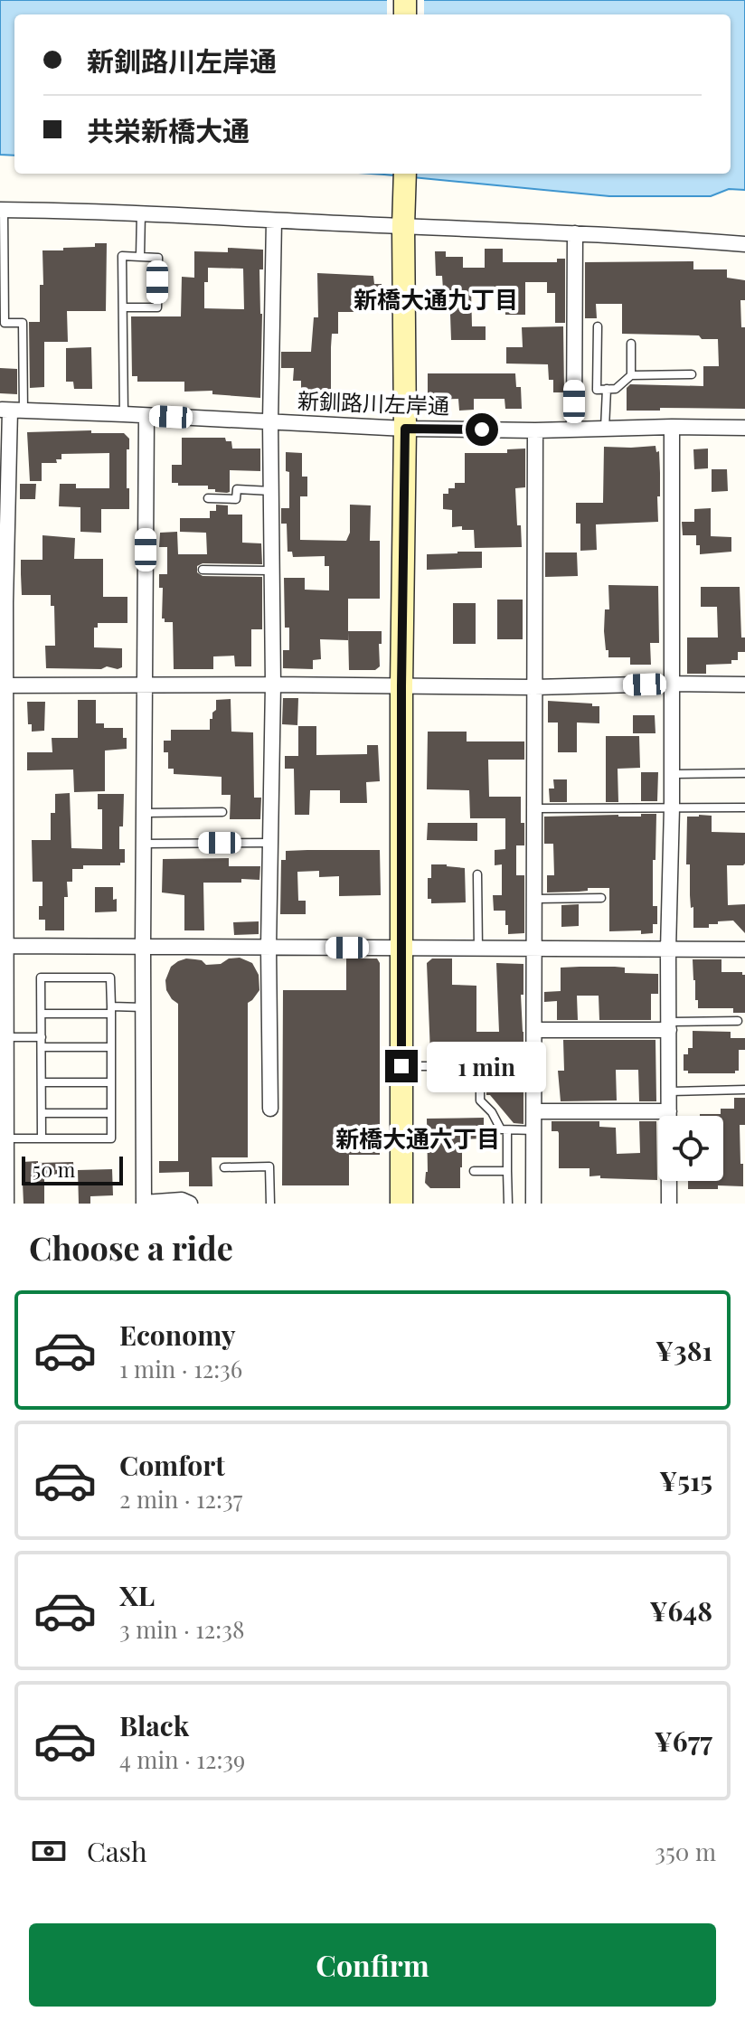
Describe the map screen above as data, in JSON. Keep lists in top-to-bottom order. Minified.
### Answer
{"streets":{"street":["新釧路川左岸通"]},"districts":["新橋大通九丁目","新橋大通六丁目"],"scale_bar":"50 m","page":{"banner":["新釧路川左岸通","共栄新橋大通"],"bubble":"1 min","scale":"50 m","heading":"Choose a ride","list":[{"name":"Economy","note":"1 min · 12:36","value":"¥381"},{"name":"Comfort","note":"2 min · 12:37","value":"¥515"},{"name":"XL","note":"3 min · 12:38","value":"¥648"},{"name":"Black","note":"4 min · 12:39","value":"¥677"}],"pay":["Cash","350 m"],"buttons":"Confirm"}}
